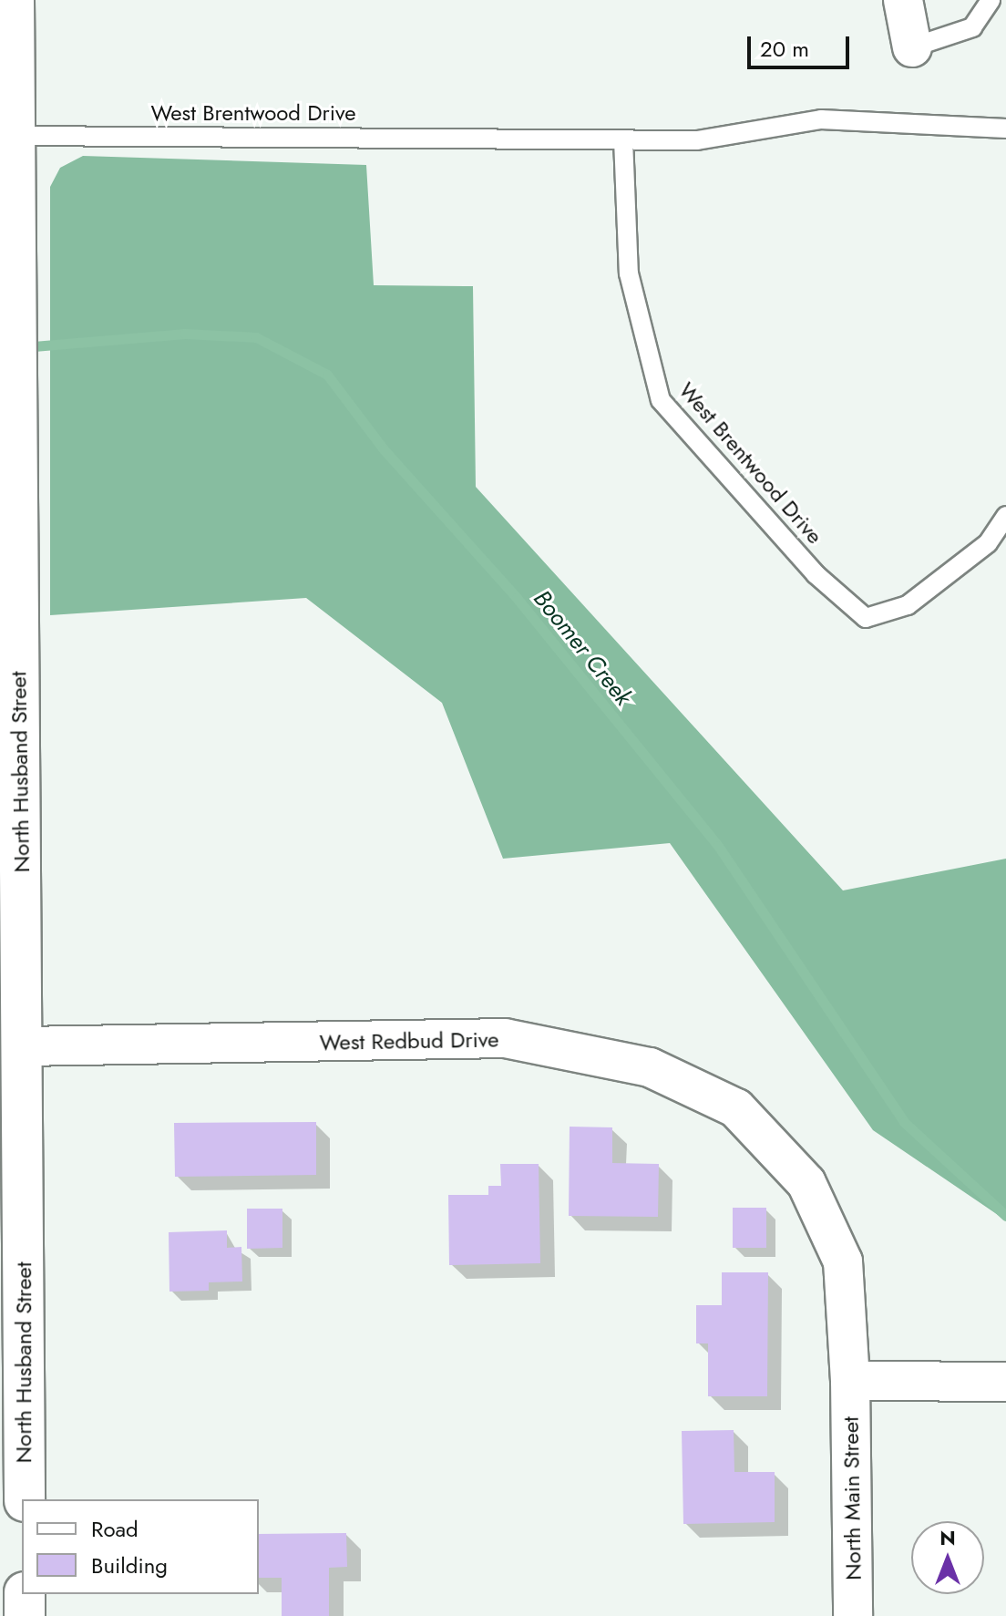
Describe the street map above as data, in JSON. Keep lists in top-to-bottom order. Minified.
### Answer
{"streets":{"street":["North Husband Street","West Redbud Drive","North Main Street"],"lane":["West Brentwood Drive"]},"crossings":[["West Brentwood Drive","North Husband Street"],["North Husband Street","West Redbud Drive"],["West Redbud Drive","North Main Street"]],"water":["Boomer Creek"],"legend":["Road","Building"],"scale_bar":"20 m","north":"top"}
